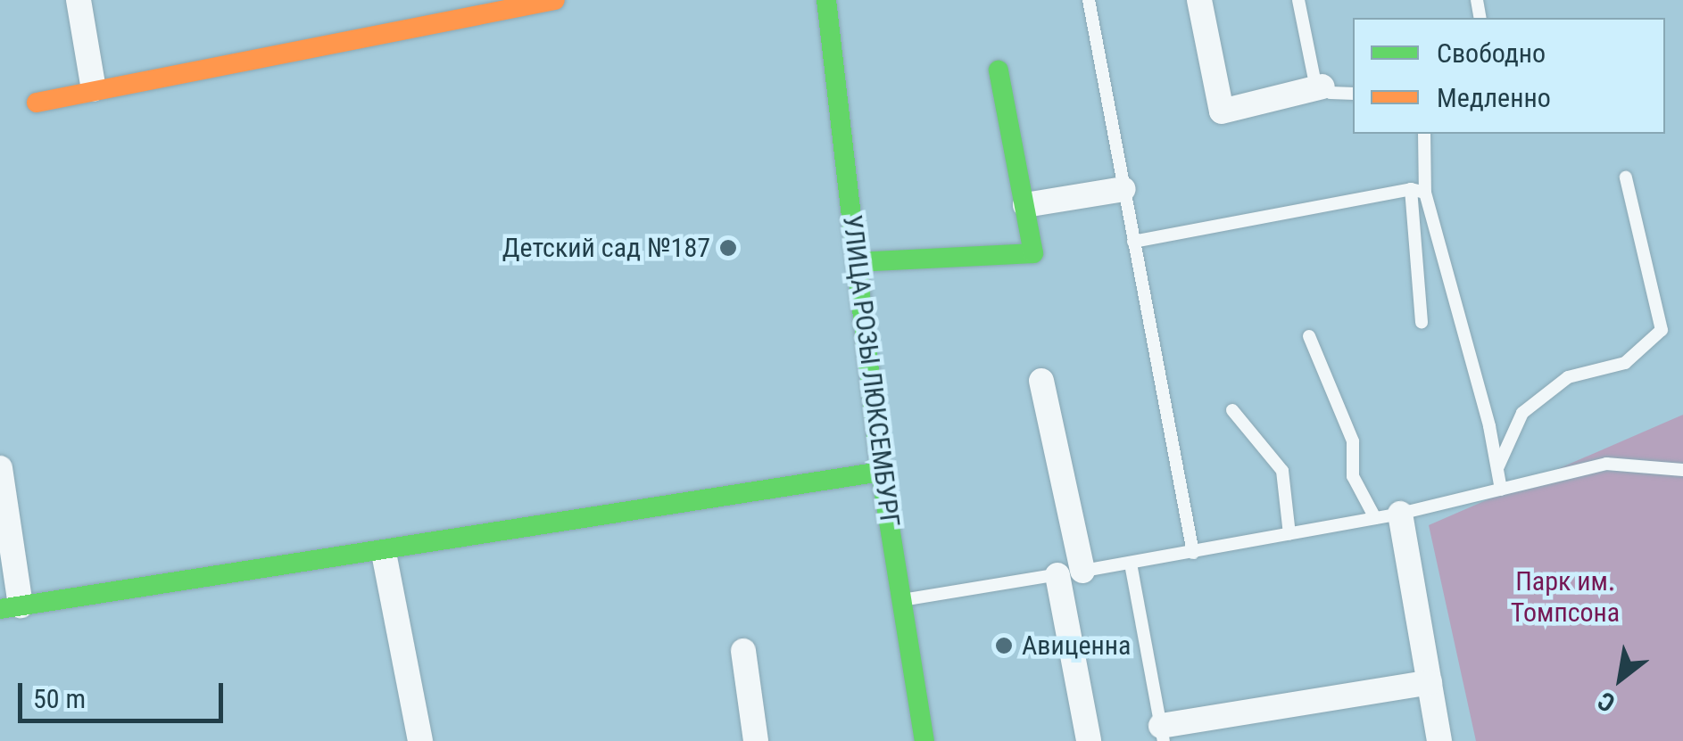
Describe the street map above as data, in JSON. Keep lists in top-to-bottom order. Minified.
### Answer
{"streets":{"street":["УЛИЦА РОЗЫ ЛЮКСЕМБУРГ"]},"parks":["Парк им. Томпсона"],"places":["Детский сад №187","Авиценна"],"legend":["Свободно","Медленно"],"scale_bar":"50 m","north":"bottom left"}
